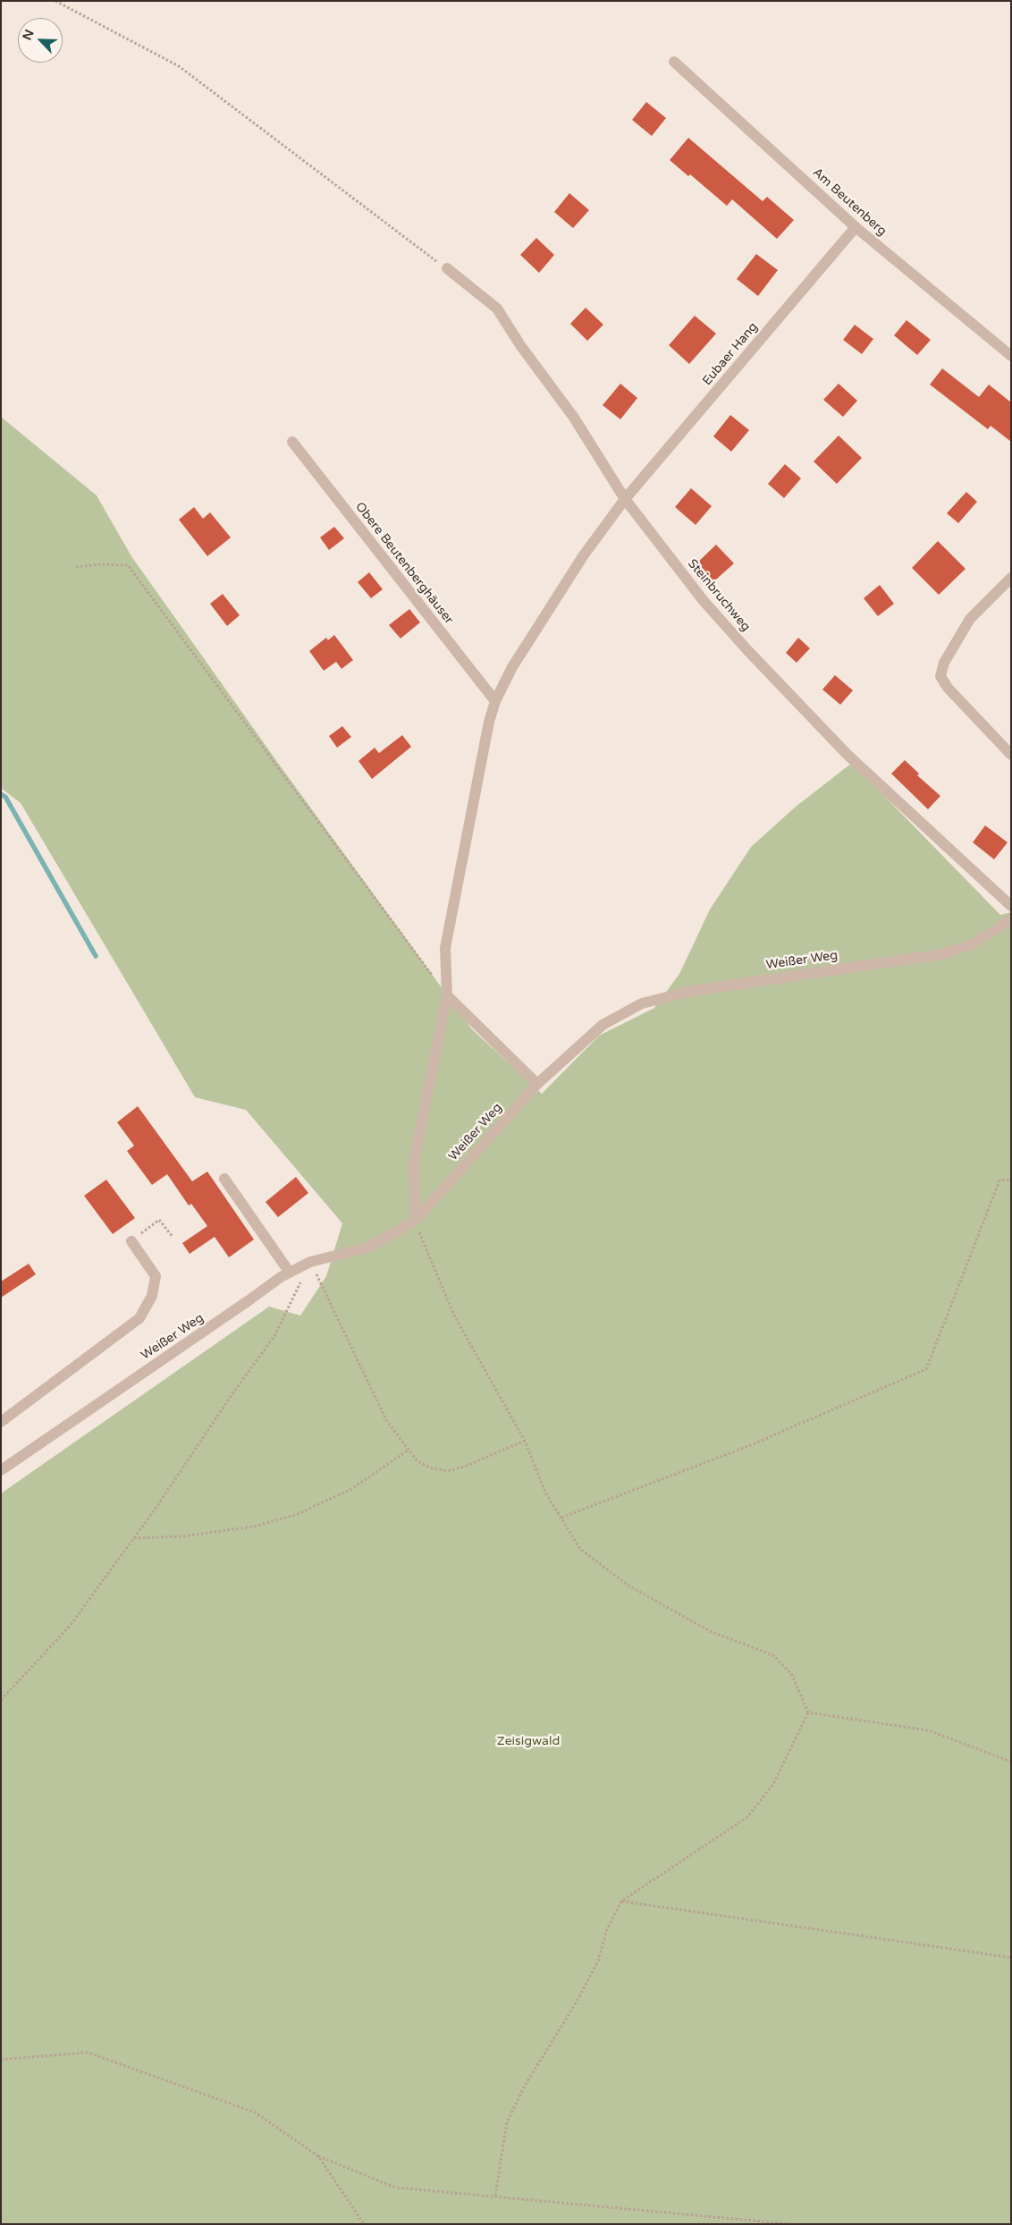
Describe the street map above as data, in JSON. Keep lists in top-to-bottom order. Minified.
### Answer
{"streets":{"street":["Am Beutenberg","Eubaer Hang","Obere Beutenberghäuser","Steinbruchweg","Weißer Weg"]},"crossings":[["Am Beutenberg","Eubaer Hang"],["Eubaer Hang","Steinbruchweg"]],"parks":["Zeisigwald"],"north":"top left"}
